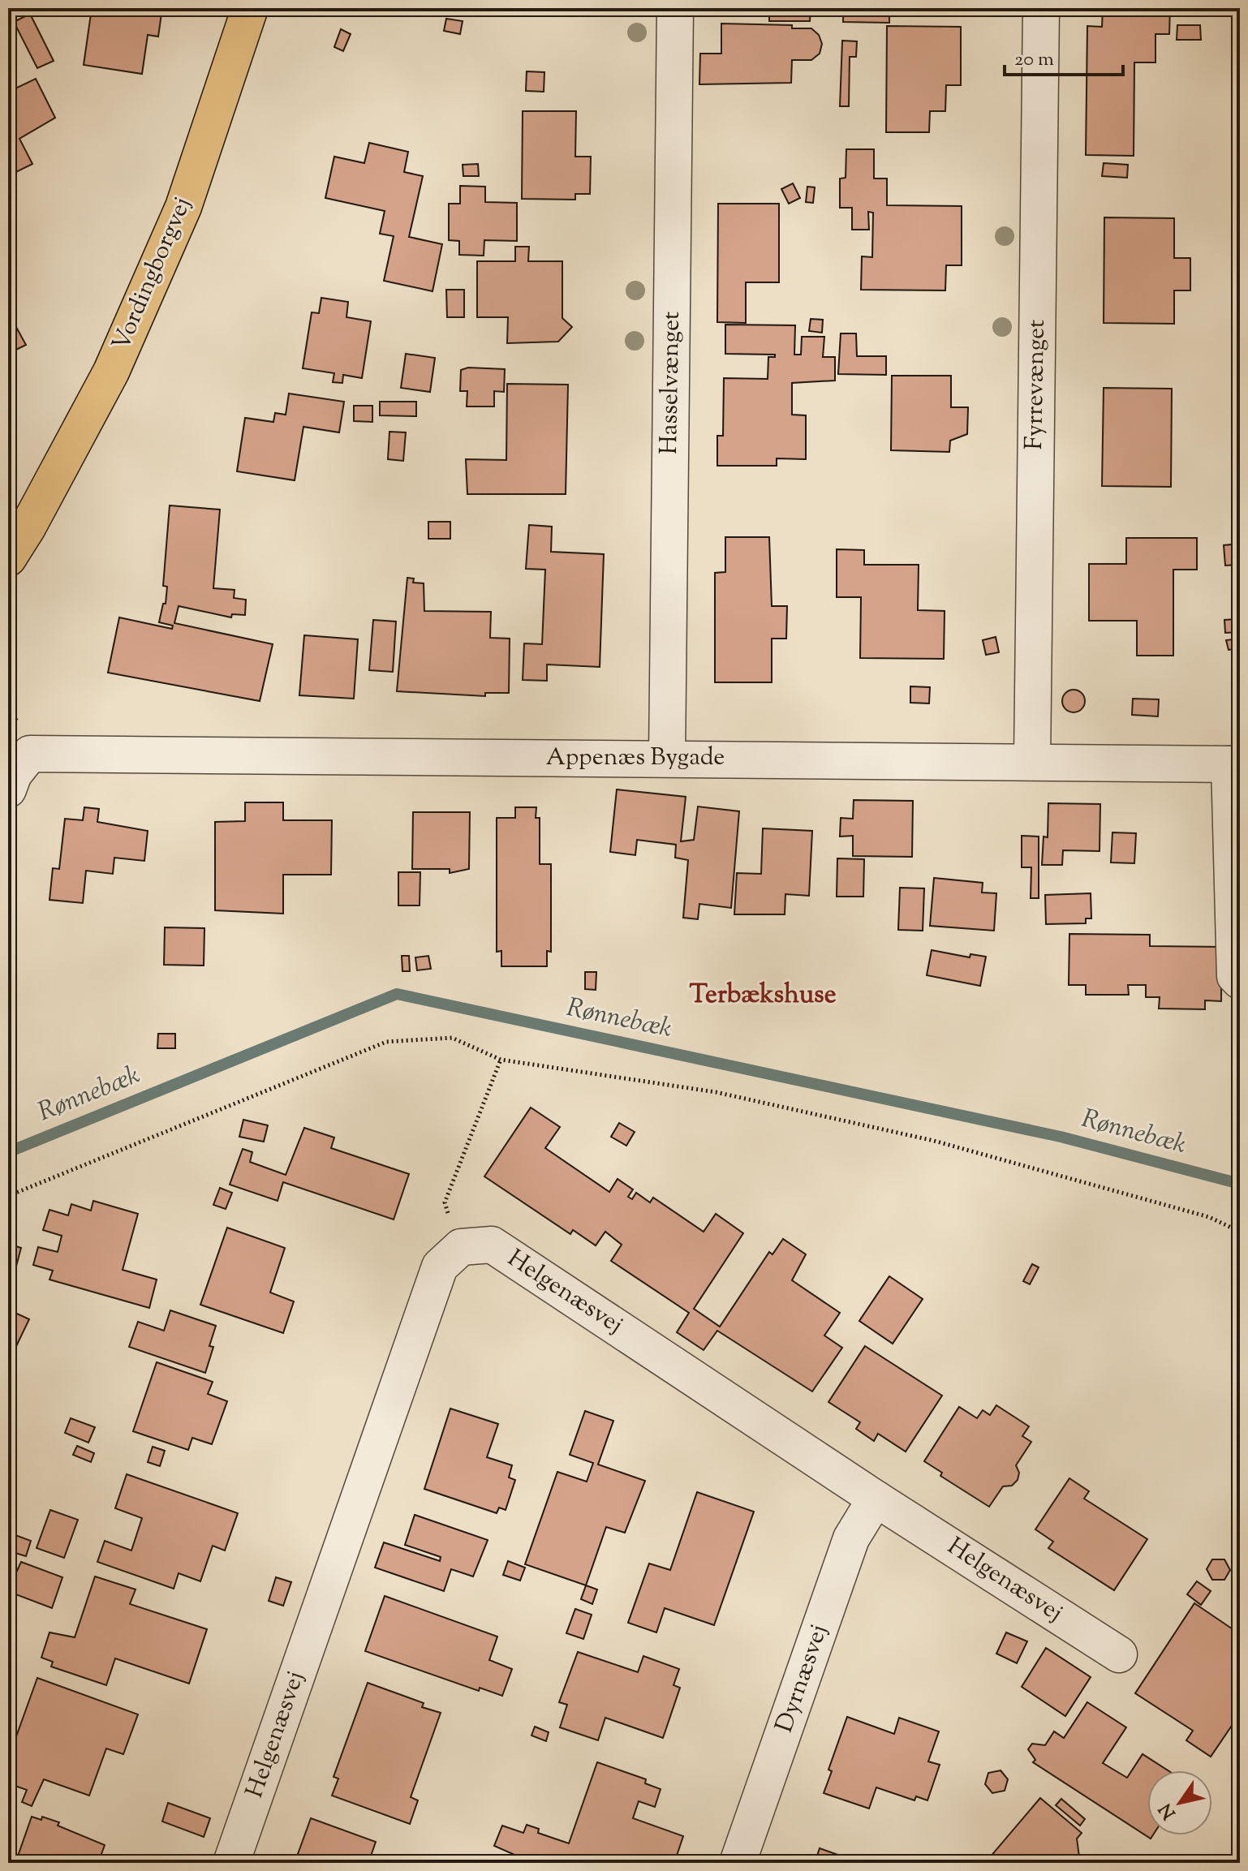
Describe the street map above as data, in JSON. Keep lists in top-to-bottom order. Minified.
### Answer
{"streets":{"main road":["Vordingborgvej"],"street":["Hasselvænget","Fyrrevænget","Appenæs Bygade","Helgenæsvej","Dyrnæsvej"]},"crossings":[["Hasselvænget","Appenæs Bygade"],["Fyrrevænget","Appenæs Bygade"],["Helgenæsvej","Dyrnæsvej"]],"districts":["Terbækshuse"],"water":["Rønnebæk"],"scale_bar":"20 m","north":"bottom left"}
